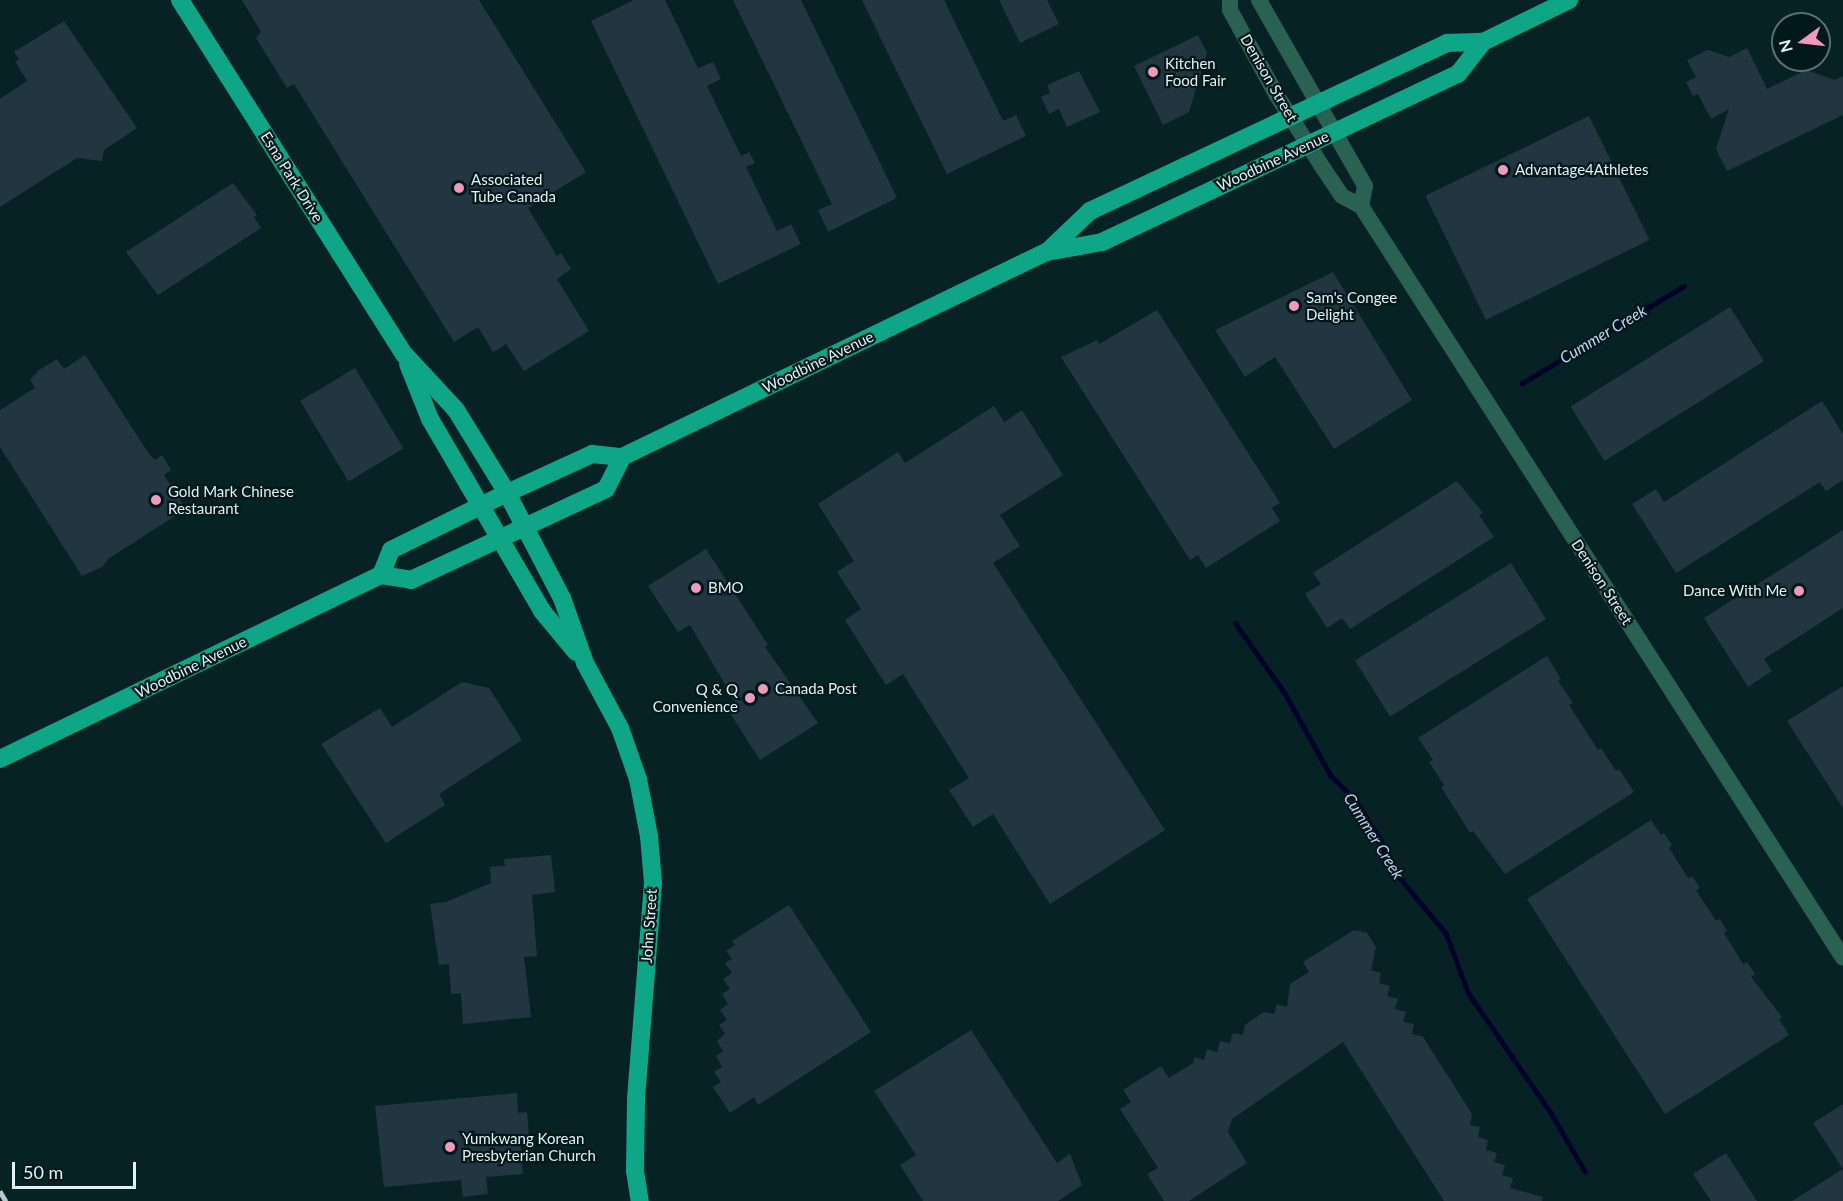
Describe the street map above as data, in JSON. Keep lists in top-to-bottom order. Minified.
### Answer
{"streets":{"main road":["Woodbine Avenue","Esna Park Drive","John Street"],"street":["Denison Street"]},"crossings":[["Denison Street","Woodbine Avenue"],["Esna Park Drive","John Street"]],"water":["Cummer Creek"],"places":["Kitchen Food Fair","Advantage4Athletes","Associated Tube Canada","Sam's Congee Delight","Gold Mark Chinese Restaurant","BMO","Dance With Me","Canada Post","Q & Q Convenience","Yumkwang Korean Presbyterian Church"],"scale_bar":"50 m","north":"left"}
